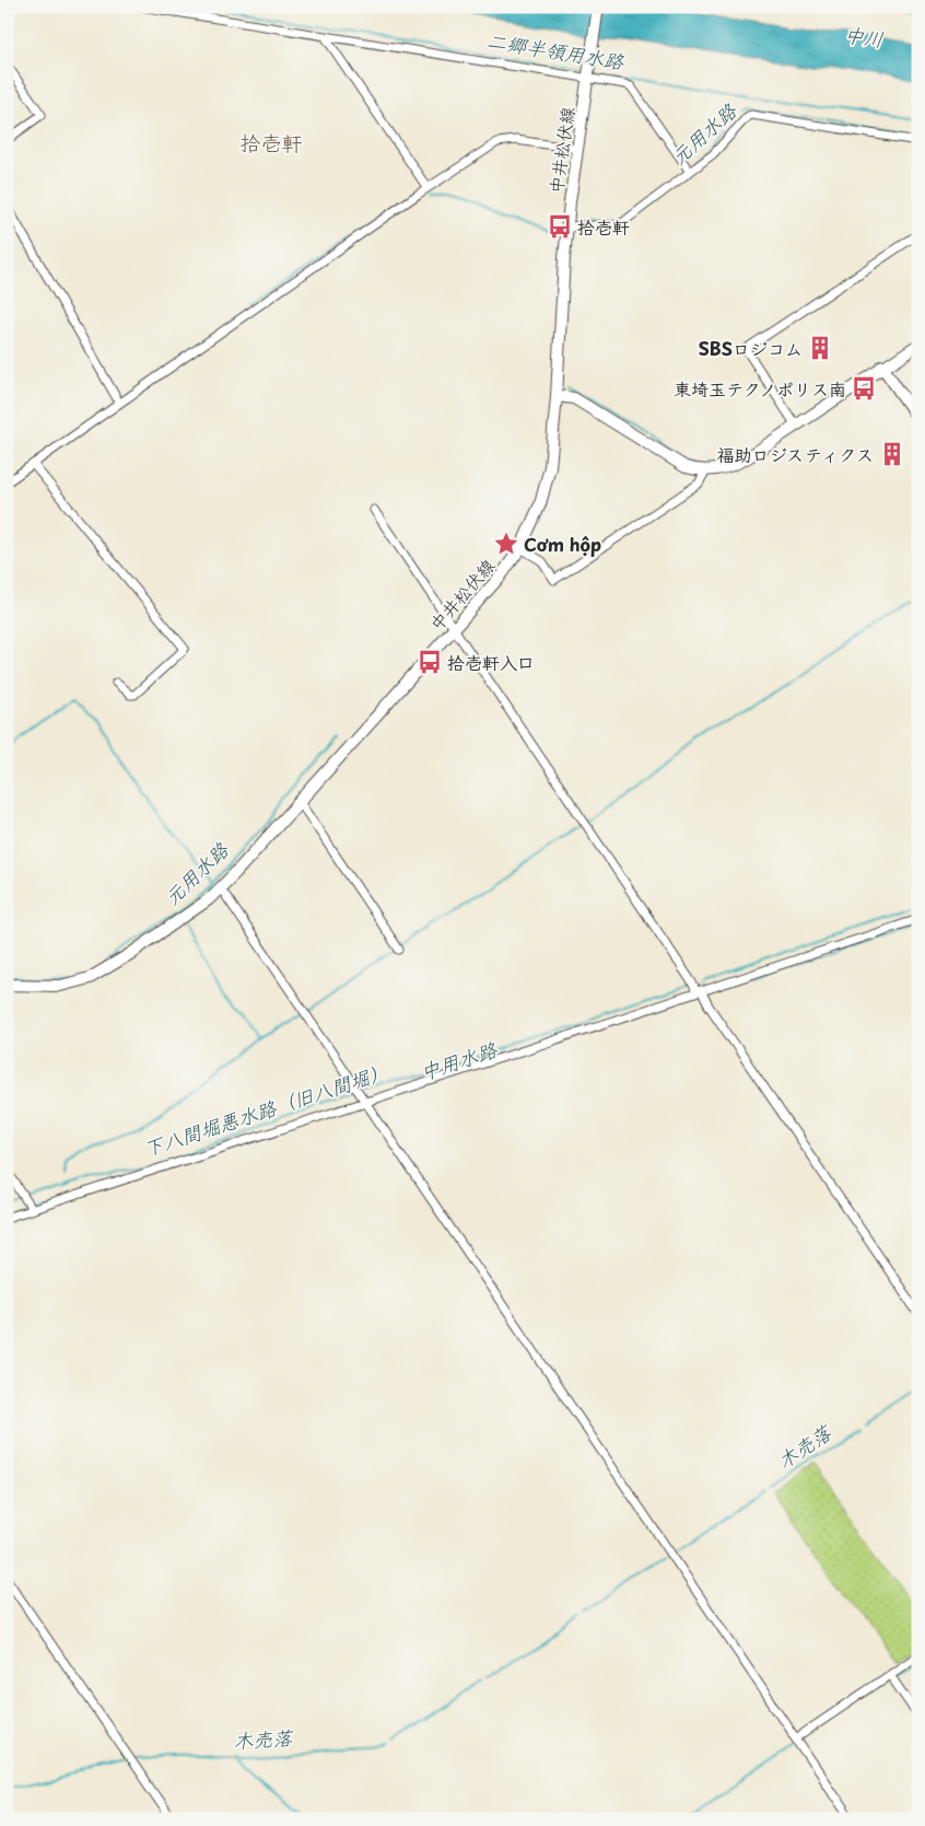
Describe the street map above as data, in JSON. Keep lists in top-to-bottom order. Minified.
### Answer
{"streets":{"main road":["中井松伏線"]},"districts":["拾壱軒"],"water":["中川","二郷半領用水路","元用水路","中用水路","下八間堀悪水路（旧八間堀）","木売落"],"places":{"bus stop":["拾壱軒","東埼玉テクノポリス南","拾壱軒入口"],"building":["SBSロジコム","福助ロジスティクス"],"place":["Cơm hộp"]}}
